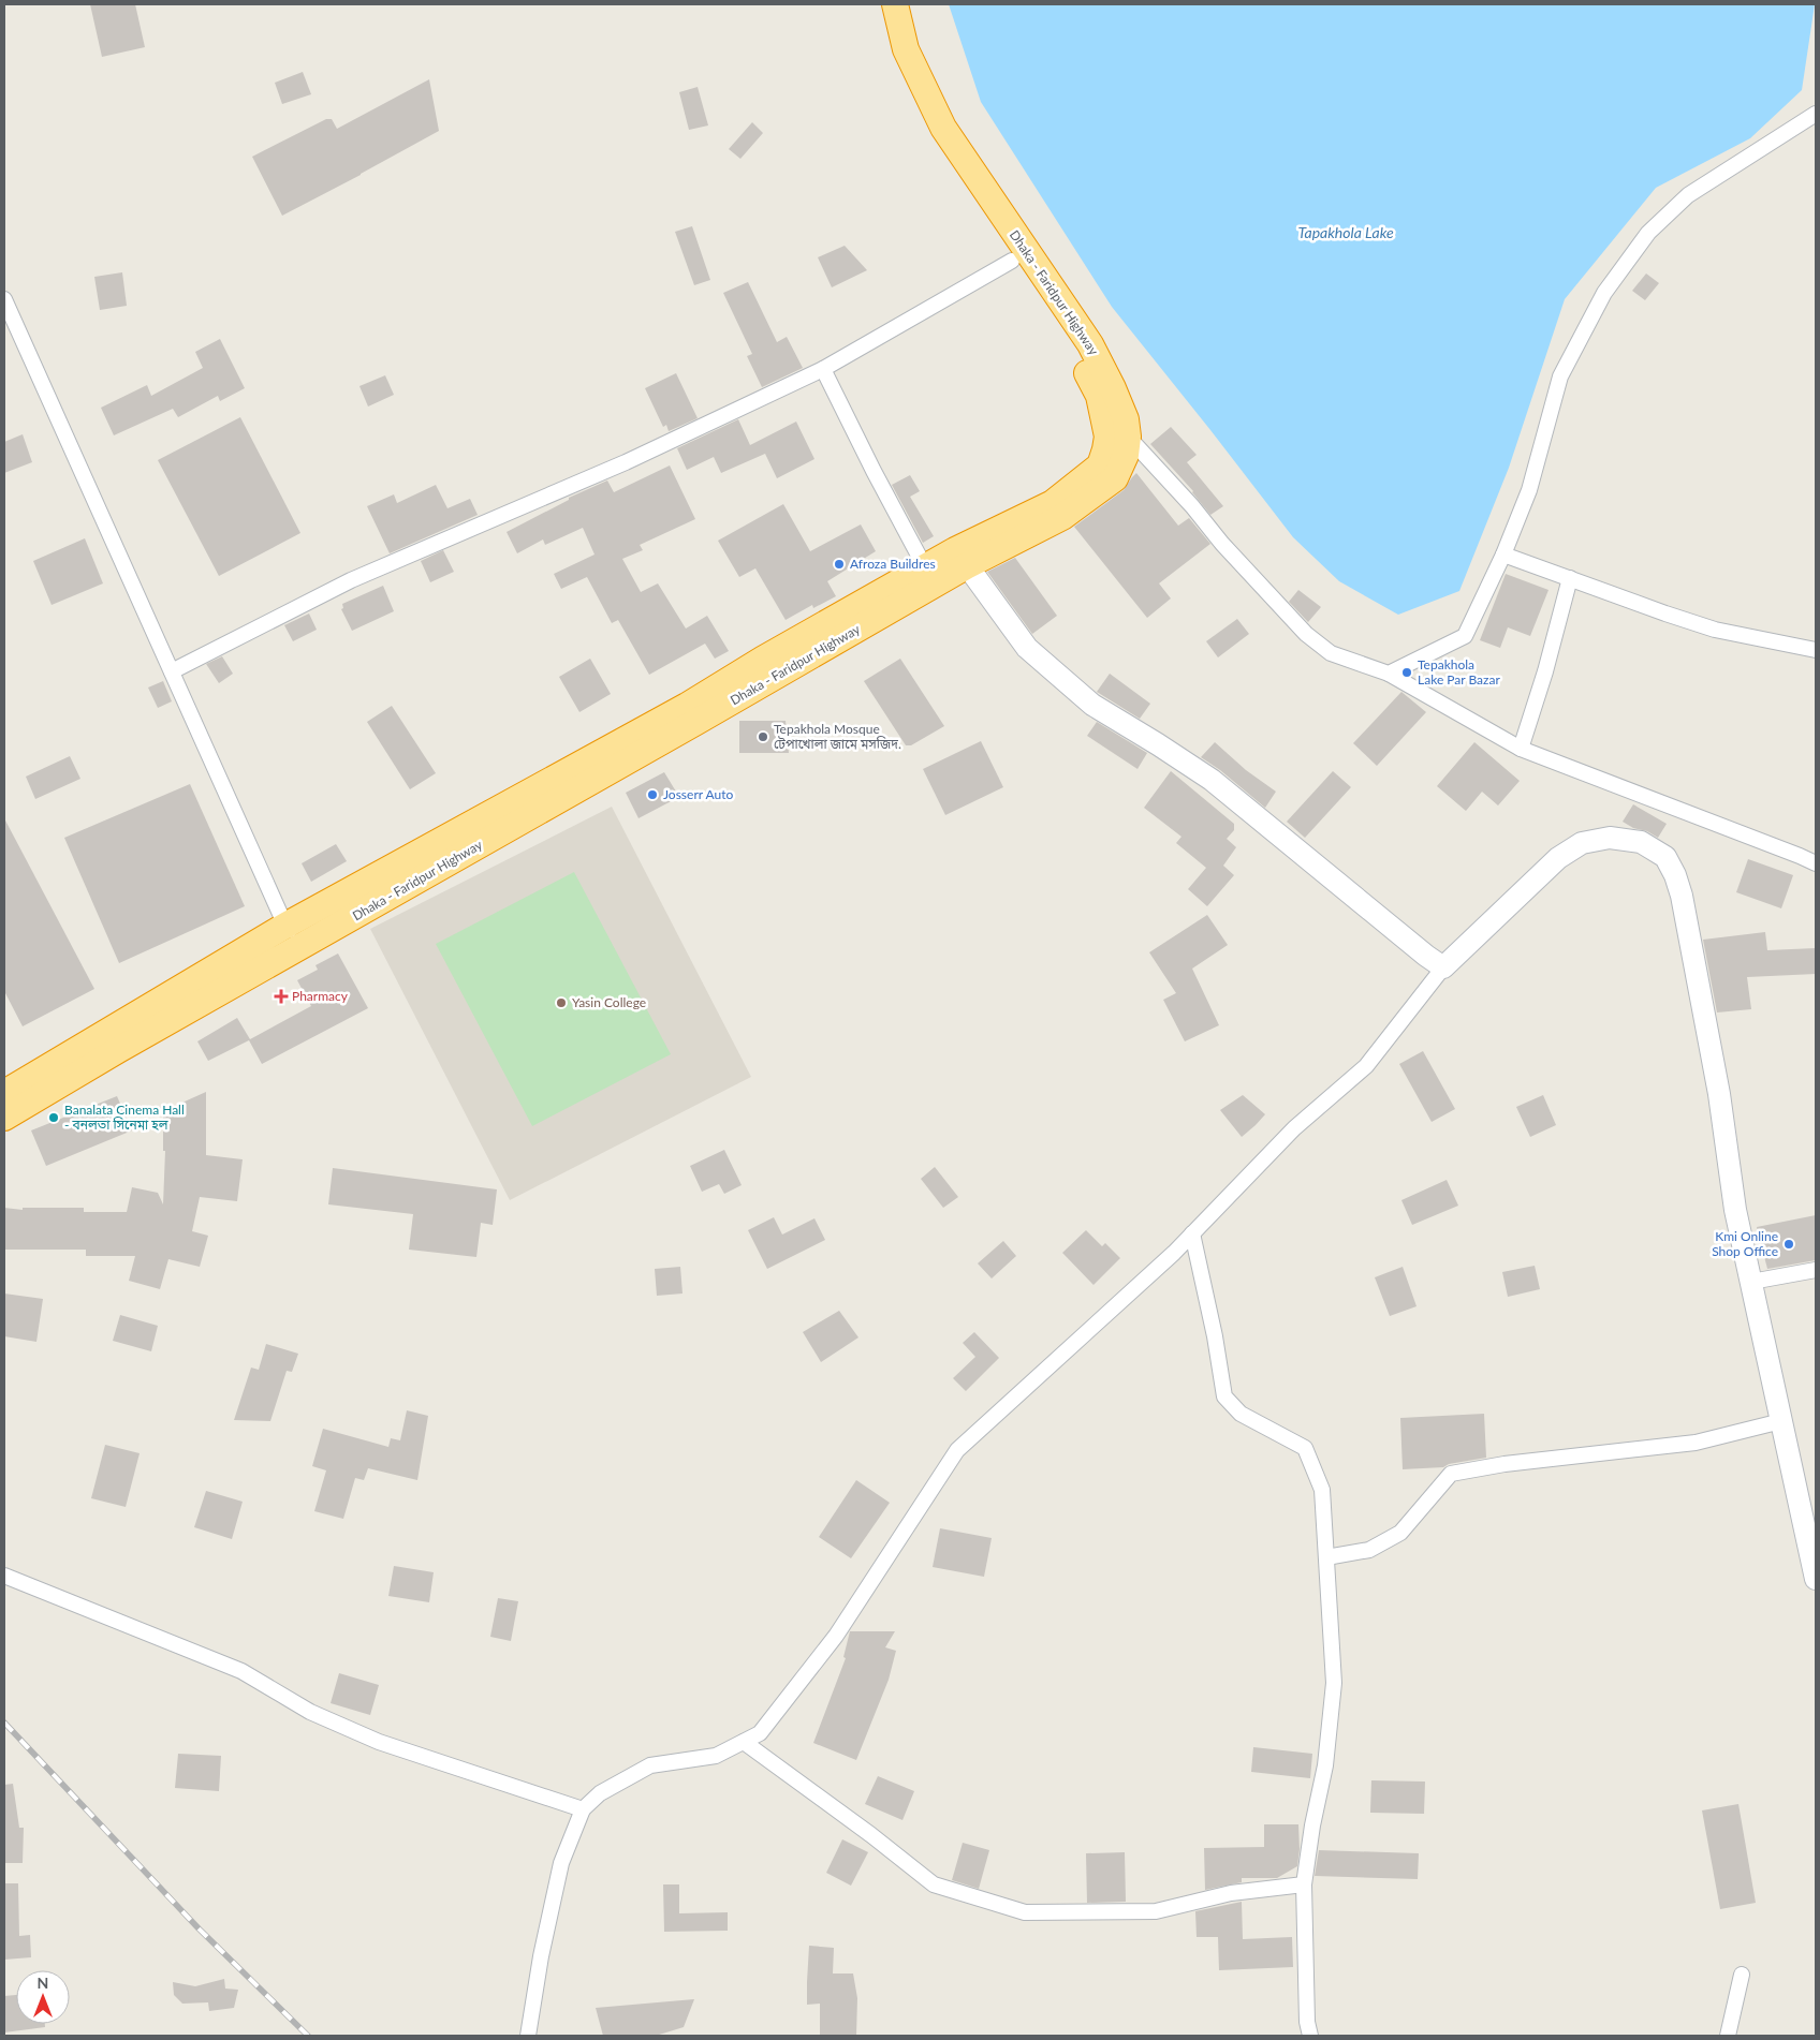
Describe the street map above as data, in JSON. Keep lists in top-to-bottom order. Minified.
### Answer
{"streets":{"highway":["Dhaka - Faridpur Highway"]},"water":["Tapakhola Lake"],"places":{"other":["Afroza Buildres","Tepakhola Lake Par Bazar","Tepakhola Mosque টেপাখোলা জামে মসজিদ.","Josserr Auto","Yasin College","Banalata Cinema Hall - বনলতা সিনেমা হল","Kmi Online Shop Office"],"health":["Pharmacy"]},"north":"top"}
